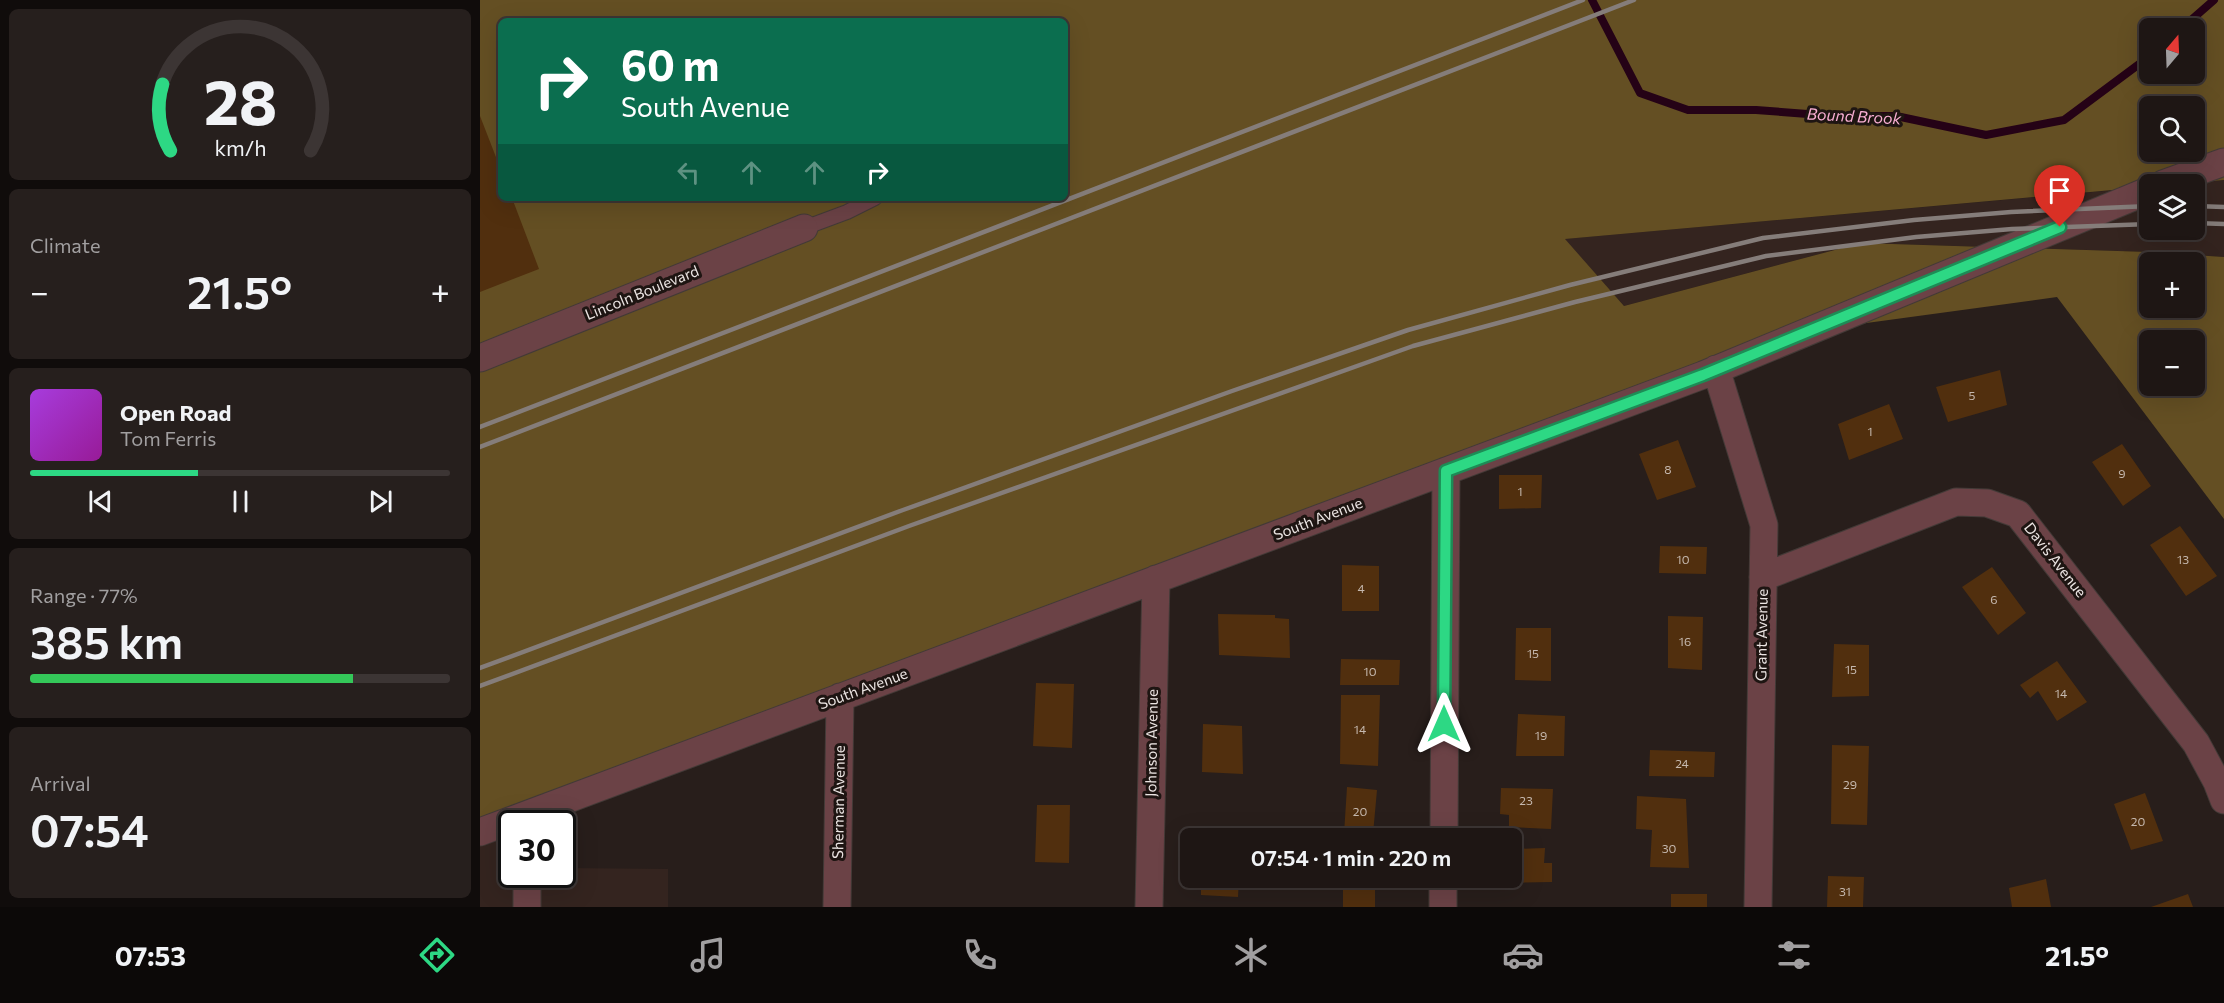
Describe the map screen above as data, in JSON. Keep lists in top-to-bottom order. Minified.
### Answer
{"streets":{"street":["Lincoln Boulevard","South Avenue","Davis Avenue","Grant Avenue","Johnson Avenue","Sherman Avenue"]},"crossings":[["South Avenue","Grant Avenue"],["South Avenue","Johnson Avenue"],["South Avenue","Sherman Avenue"],["Davis Avenue","Grant Avenue"]],"water":["Bound Brook"],"house_numbers":["5","1","8","9","1","10","13","4","6","16","15","15","10","14","14","19","24","29","23","20","20","30","31"],"north":"top","page":{"map_buttons":["+","−"],"turn":["60 m","South Avenue"],"tile":["Climate",["Range · 77%","385 km"],["Arrival","07:54"]],"heat":["−","21.5°","+"],"song":["Open Road","Tom Ferris"],"limit":"30","trip":"07:54 · 1 min · 220 m","tabs":["07:53","21.5°"],"gauge":["28","km/h"]}}
